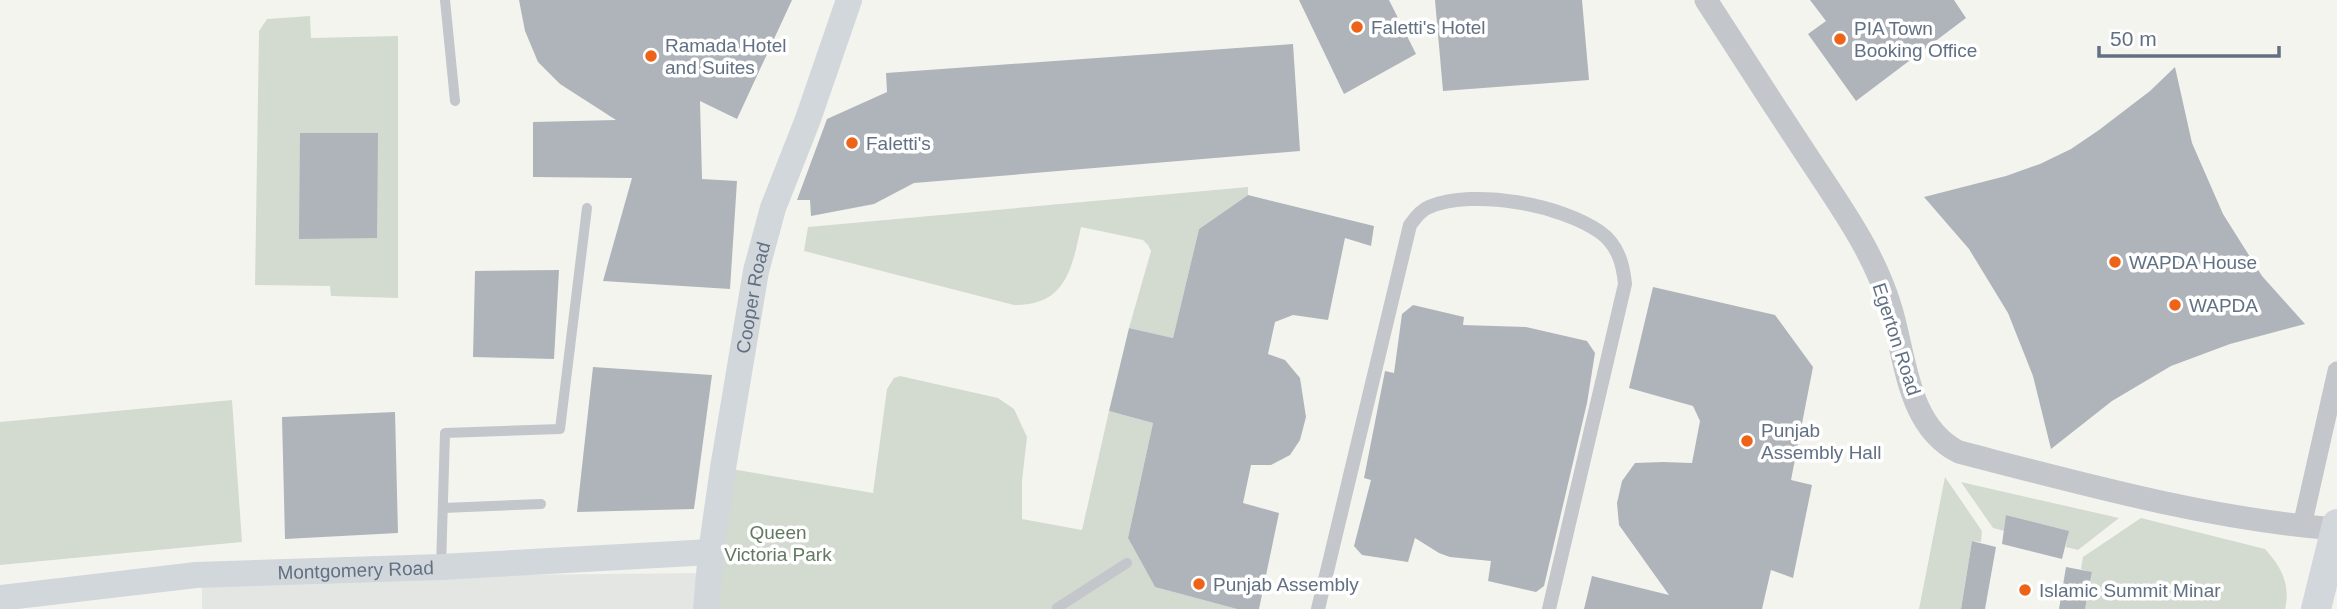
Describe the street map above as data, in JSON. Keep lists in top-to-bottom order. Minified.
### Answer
{"streets":{"main road":["Cooper Road","Montgomery Road"],"street":["Egerton Road"]},"crossings":[["Cooper Road","Montgomery Road"]],"parks":["Queen Victoria Park"],"places":["Faletti's Hotel","PIA Town Booking Office","Ramada Hotel and Suites","Faletti's","WAPDA House","WAPDA","Punjab Assembly Hall","Punjab Assembly","Islamic Summit Minar"],"scale_bar":"50 m"}
